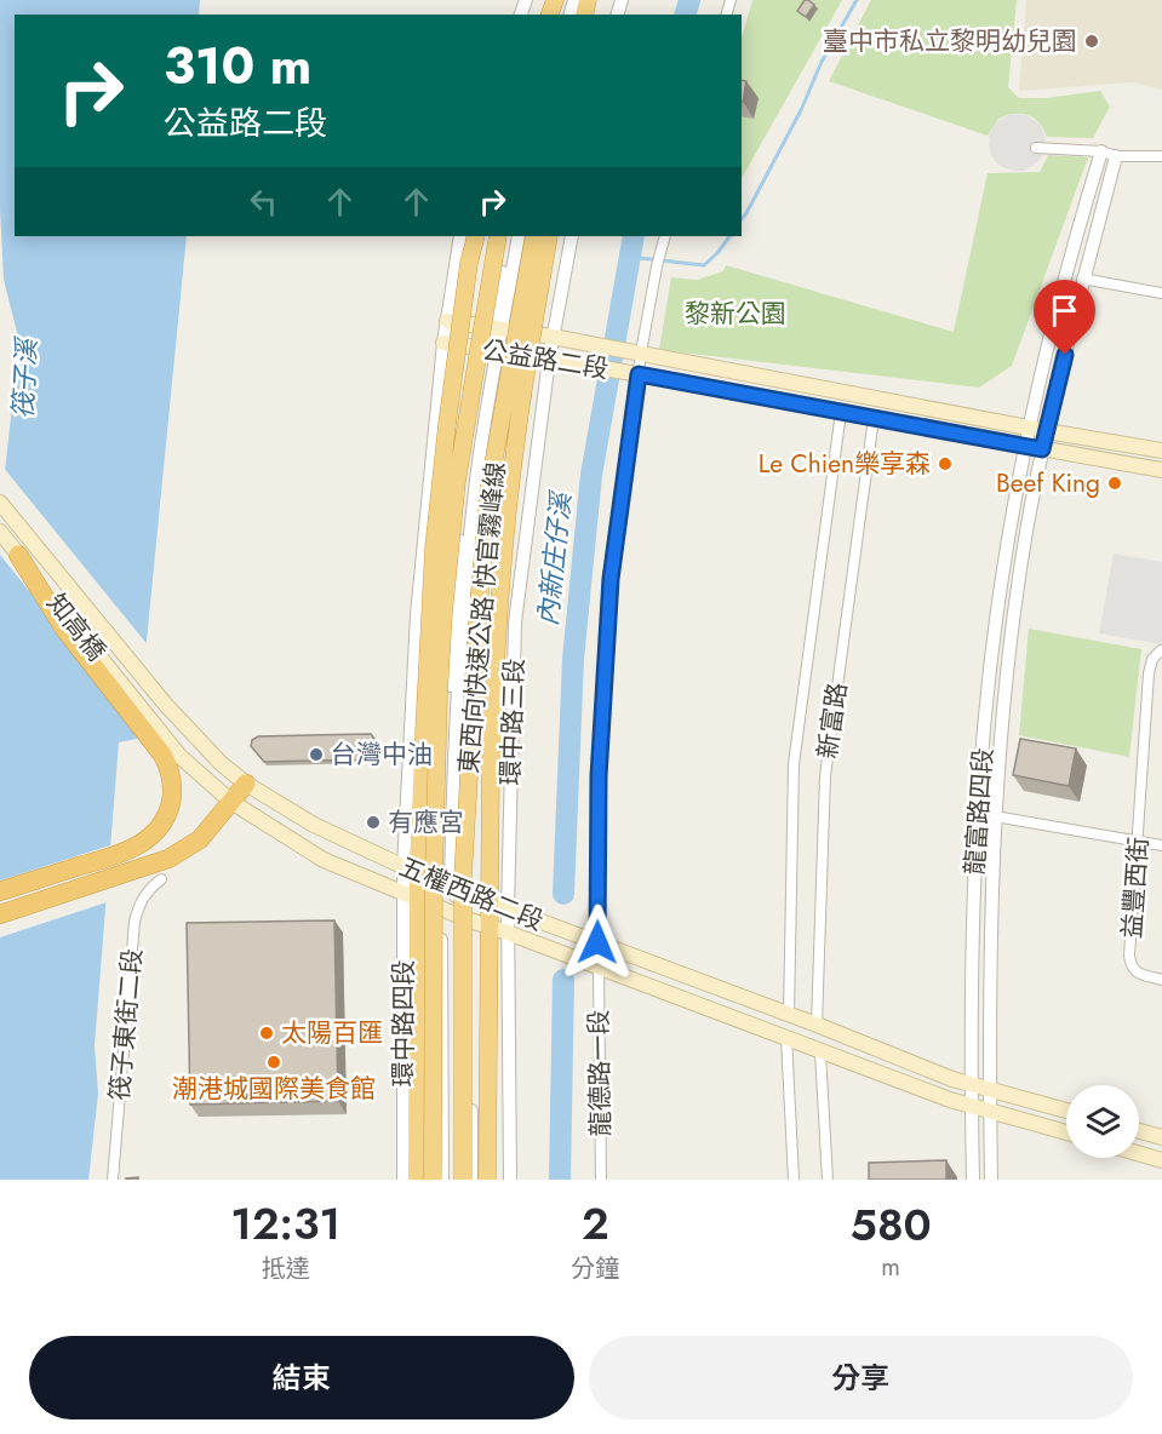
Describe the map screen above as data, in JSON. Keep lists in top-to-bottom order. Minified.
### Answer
{"streets":{"highway":["東西向快速公路 快官霧峰線"],"main road":["公益路二段","知高橋","五權西路二段"],"street":["新富路","環中路三段","龍富路四段","益豐西街","環中路四段","筏子東街二段","龍德路一段"]},"crossings":[["公益路二段","新富路"],["公益路二段","環中路三段"],["公益路二段","龍富路四段"],["知高橋","五權西路二段"],["新富路","五權西路二段"],["環中路三段","五權西路二段"],["龍富路四段","五權西路二段"],["五權西路二段","環中路四段"],["五權西路二段","龍德路一段"]],"water":["筏子溪","內新庄仔溪"],"parks":["黎新公園"],"places":["臺中市私立黎明幼兒園","Le Chien樂享森","Beef King","台灣中油","有應宮","太陽百匯","潮港城國際美食館"],"page":{"turn":["310 m","公益路二段"],"eta":["12:31","抵達","2","分鐘","580","m"],"buttons":["結束","分享"]}}
